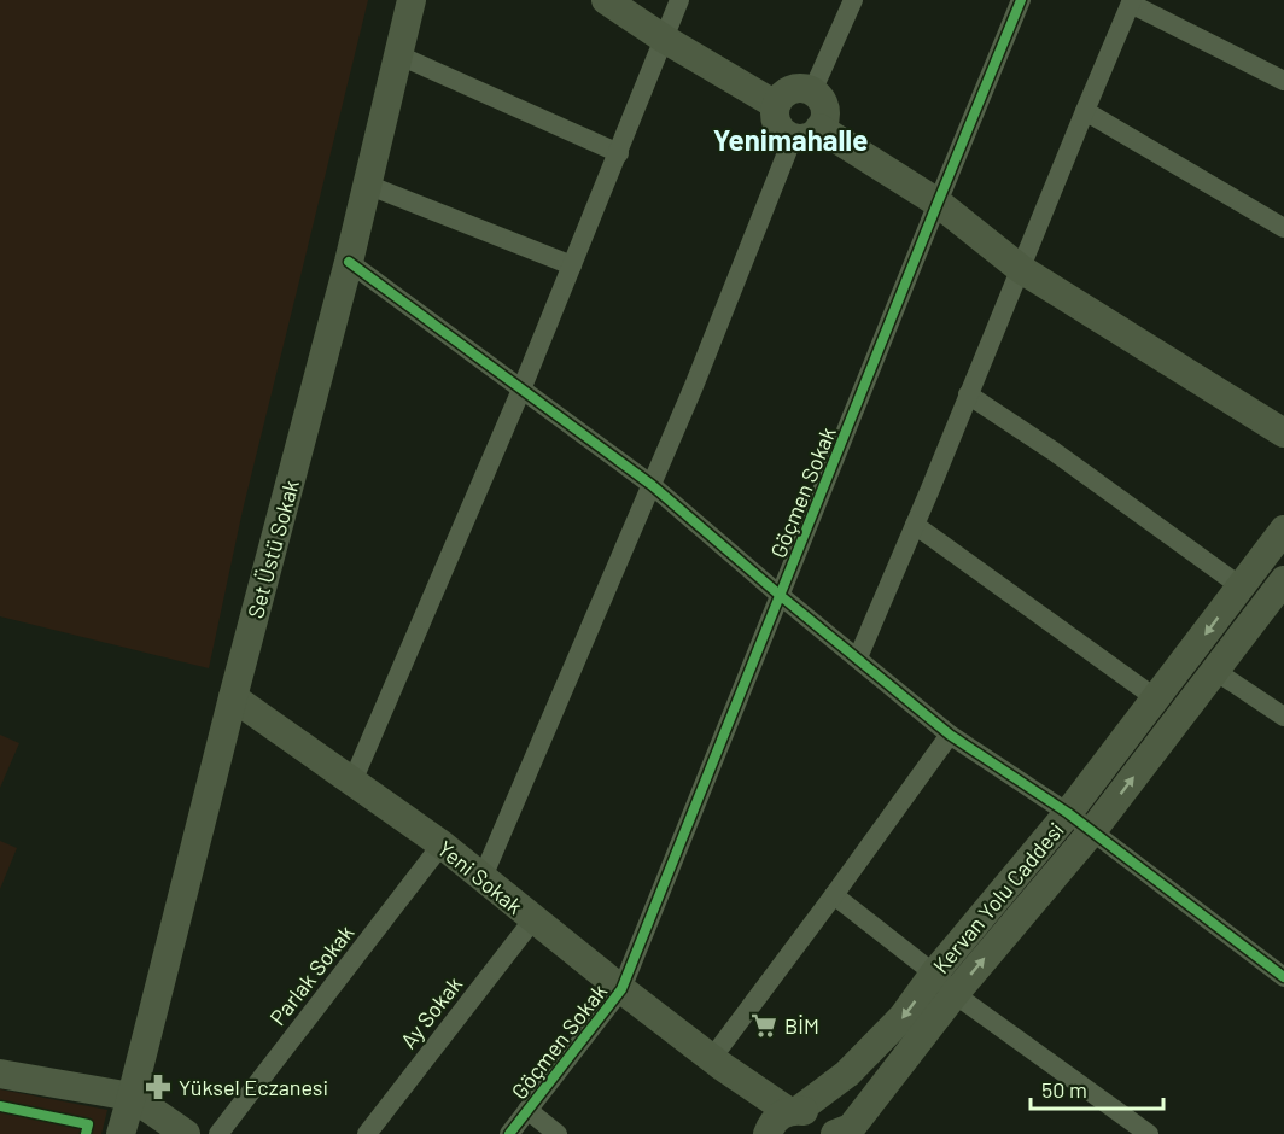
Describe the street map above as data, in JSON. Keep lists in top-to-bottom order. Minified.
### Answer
{"streets":{"street":["Göçmen Sokak","Set Üstü Sokak","Yeni Sokak","Kervan Yolu Caddesi","Parlak Sokak","Ay Sokak"]},"crossings":[["Göçmen Sokak","Yeni Sokak"],["Set Üstü Sokak","Yeni Sokak"],["Yeni Sokak","Parlak Sokak"],["Yeni Sokak","Ay Sokak"]],"districts":["Yenimahalle"],"places":{"supermarket":["BİM"],"pharmacy":["Yüksel Eczanesi"]},"scale_bar":"50 m"}
